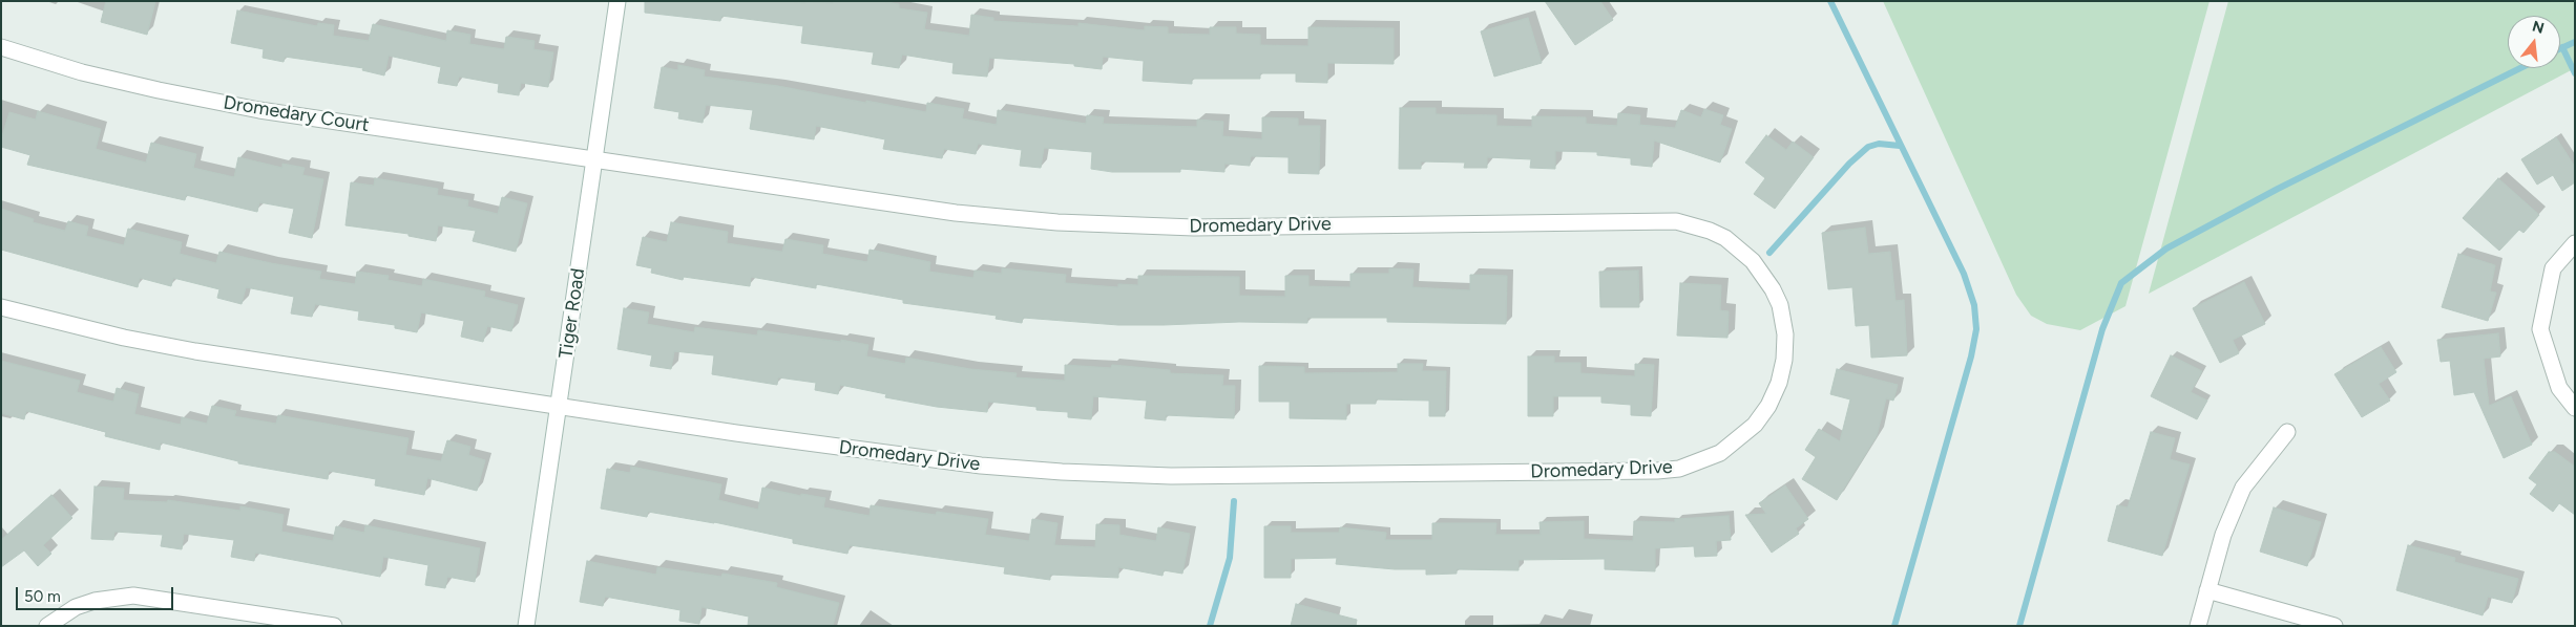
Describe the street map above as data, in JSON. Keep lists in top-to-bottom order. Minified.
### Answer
{"streets":{"street":["Dromedary Court","Dromedary Drive","Tiger Road"]},"crossings":[["Dromedary Court","Dromedary Drive"],["Dromedary Court","Tiger Road"],["Dromedary Drive","Tiger Road"]],"scale_bar":"50 m","north":"top"}
